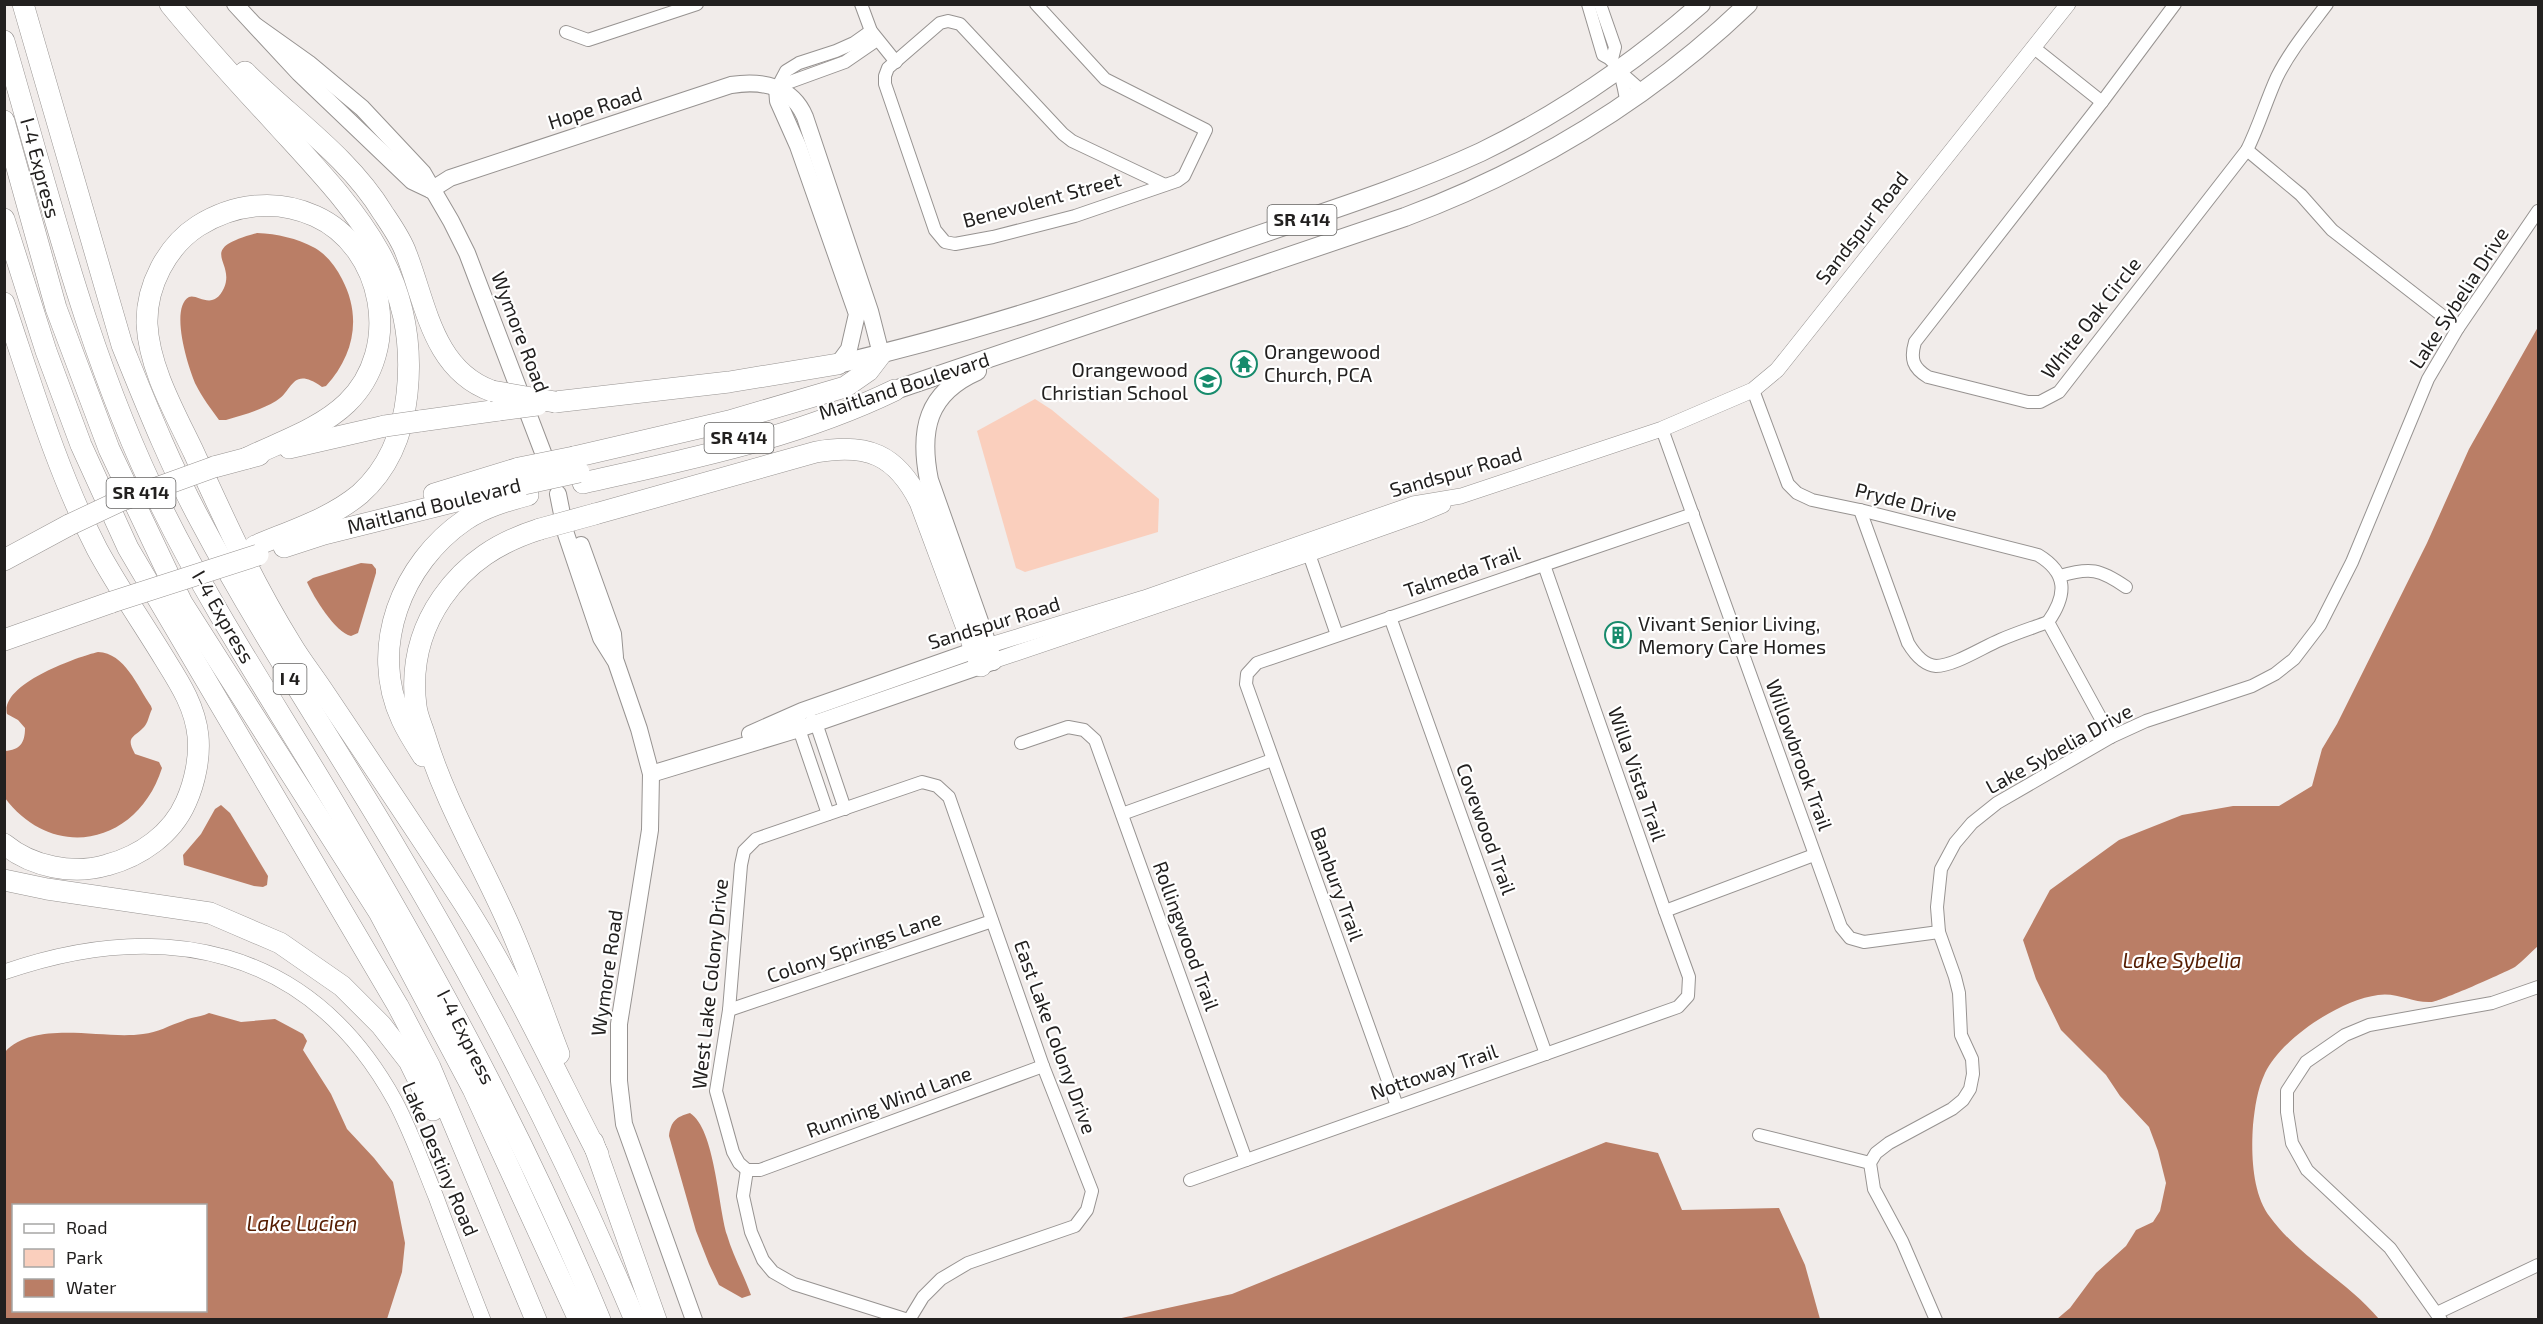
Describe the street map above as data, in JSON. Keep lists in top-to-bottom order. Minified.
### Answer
{"streets":{"highway":["I-4 Express","SR 414","Maitland Boulevard","I 4"],"main road":["Hope Road","Sandspur Road","Wymore Road"],"street":["Benevolent Street","Lake Sybelia Drive","White Oak Circle","Pryde Drive","Talmeda Trail","Willowbrook Trail","Willa Vista Trail","Covewood Trail","Banbury Trail","Rollingwood Trail","Colony Springs Lane","West Lake Colony Drive","East Lake Colony Drive","Nottoway Trail","Running Wind Lane","Lake Destiny Road"]},"crossings":[["Hope Road","Wymore Road"],["Sandspur Road","Wymore Road"],["Sandspur Road","Pryde Drive"],["Sandspur Road","Willowbrook Trail"],["Lake Sybelia Drive","Willowbrook Trail"],["Talmeda Trail","Willowbrook Trail"],["Talmeda Trail","Willa Vista Trail"],["Talmeda Trail","Covewood Trail"],["Talmeda Trail","Banbury Trail"],["Willa Vista Trail","Nottoway Trail"],["Covewood Trail","Nottoway Trail"],["Banbury Trail","Nottoway Trail"],["Rollingwood Trail","Nottoway Trail"],["Colony Springs Lane","West Lake Colony Drive"],["Colony Springs Lane","East Lake Colony Drive"],["West Lake Colony Drive","East Lake Colony Drive"],["West Lake Colony Drive","Running Wind Lane"],["East Lake Colony Drive","Running Wind Lane"]],"water":["Lake Sybelia","Lake Lucien"],"places":{"temple":["Orangewood Church, PCA"],"school or university":["Orangewood Christian School"],"building":["Vivant Senior Living, Memory Care Homes"]},"legend":["Road","Park","Water"]}
